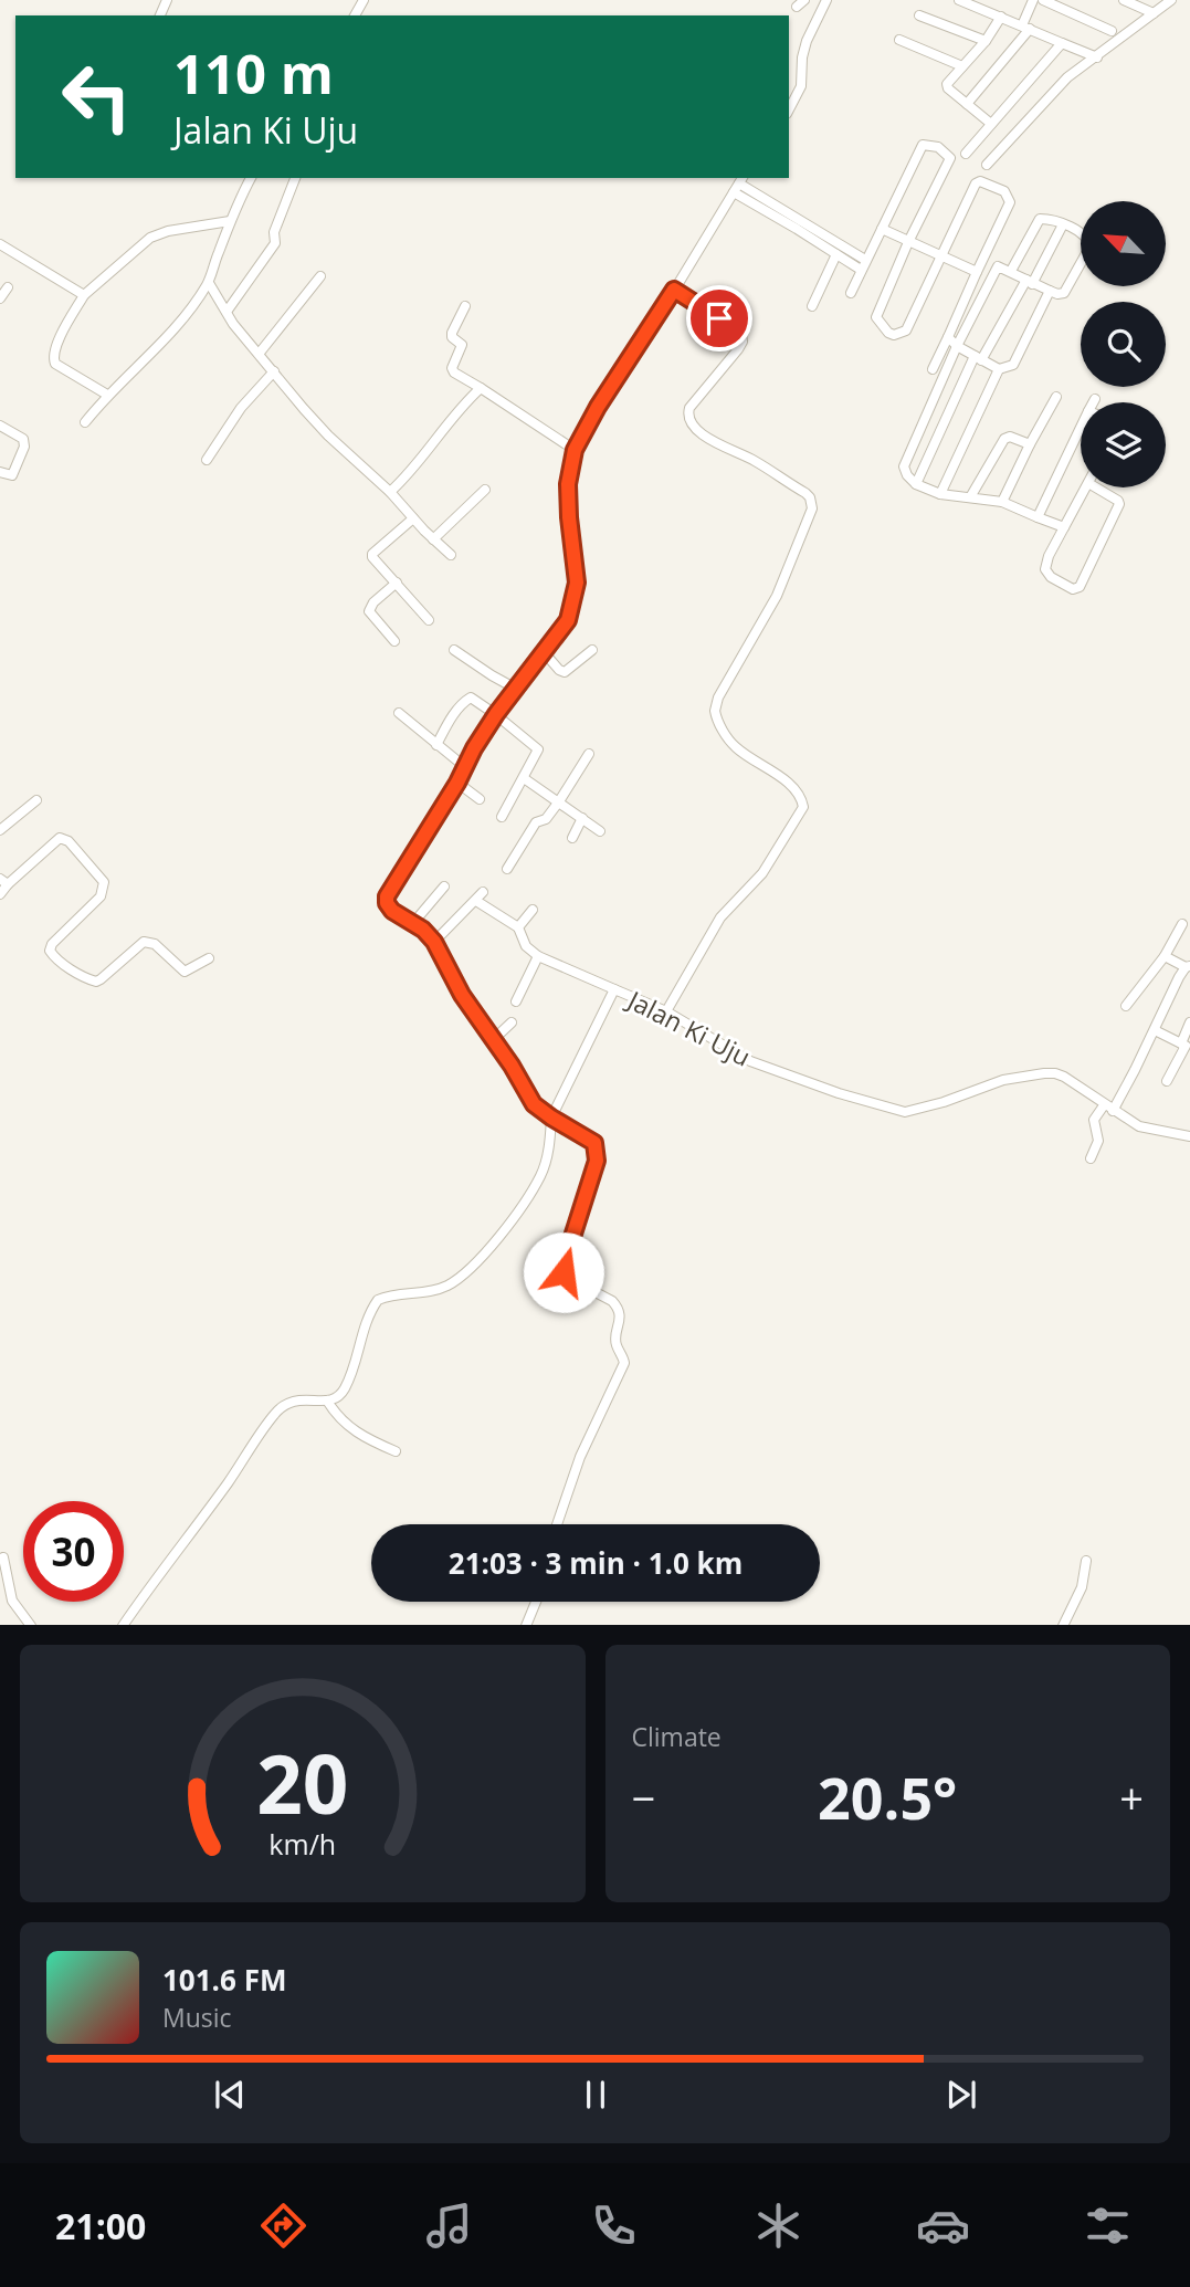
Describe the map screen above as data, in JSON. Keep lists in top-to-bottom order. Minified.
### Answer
{"streets":{"street":["Jalan Ki Uju"]},"north":"top left","page":{"turn":["110 m","Jalan Ki Uju"],"limit":"30","trip":"21:03 · 3 min · 1.0 km","tile":"Climate","heat":["−","20.5°","+"],"song":["101.6 FM","Music"],"tabs":"21:00","gauge":["20","km/h"]}}
